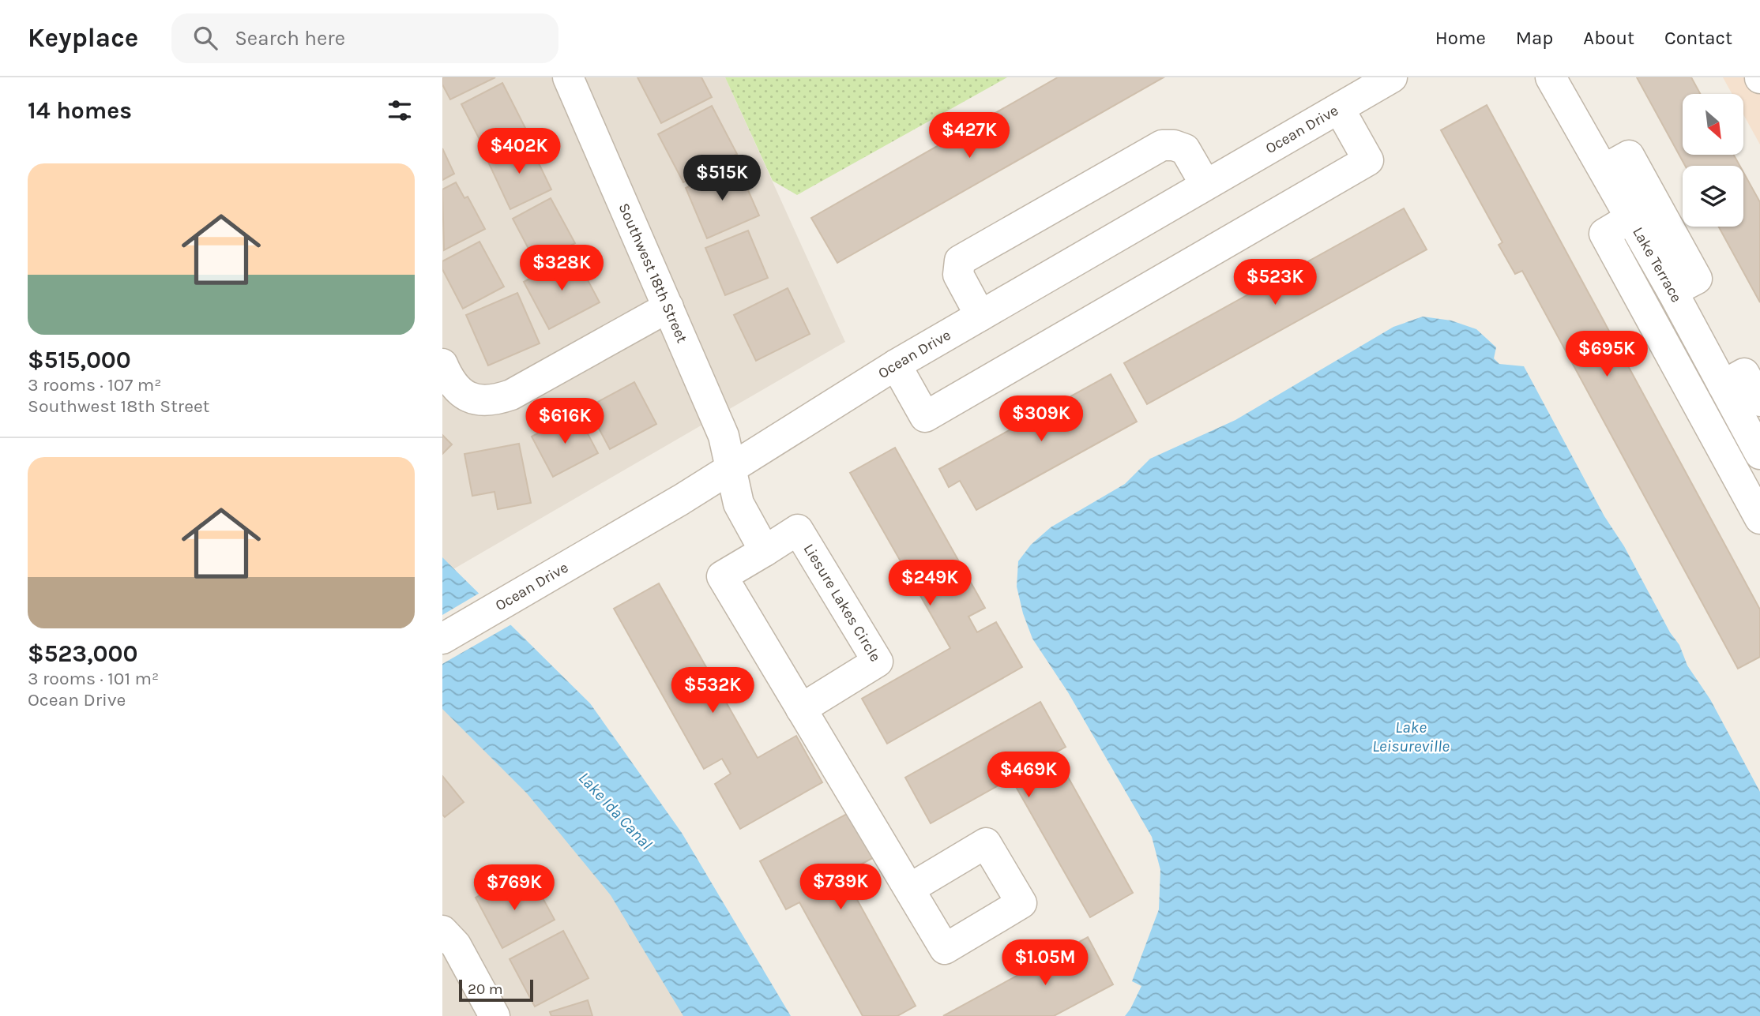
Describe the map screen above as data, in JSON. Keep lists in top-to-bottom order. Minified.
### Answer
{"streets":{"street":["Ocean Drive","Lake Terrace","Southwest 18th Street","Liesure Lakes Circle"]},"crossings":[["Ocean Drive","Southwest 18th Street"]],"water":["Lake Leisureville","Lake Ida Canal"],"scale_bar":"20 m","north":"bottom right","page":{"header":"Keyplace","search":"Search here","nav":["Home","Map","About","Contact"],"heading":"14 homes","price":["$427K","$402K","$515K","$328K","$523K","$695K","$309K","$616K","$249K","$532K","$469K","$739K","$769K","$1.05M"],"list":[{"name":"$515,000","note":"3 rooms · 107 m² · Southwest 18th Street"},{"name":"$523,000","note":"3 rooms · 101 m² · Ocean Drive"}],"scale":"20 m"}}
